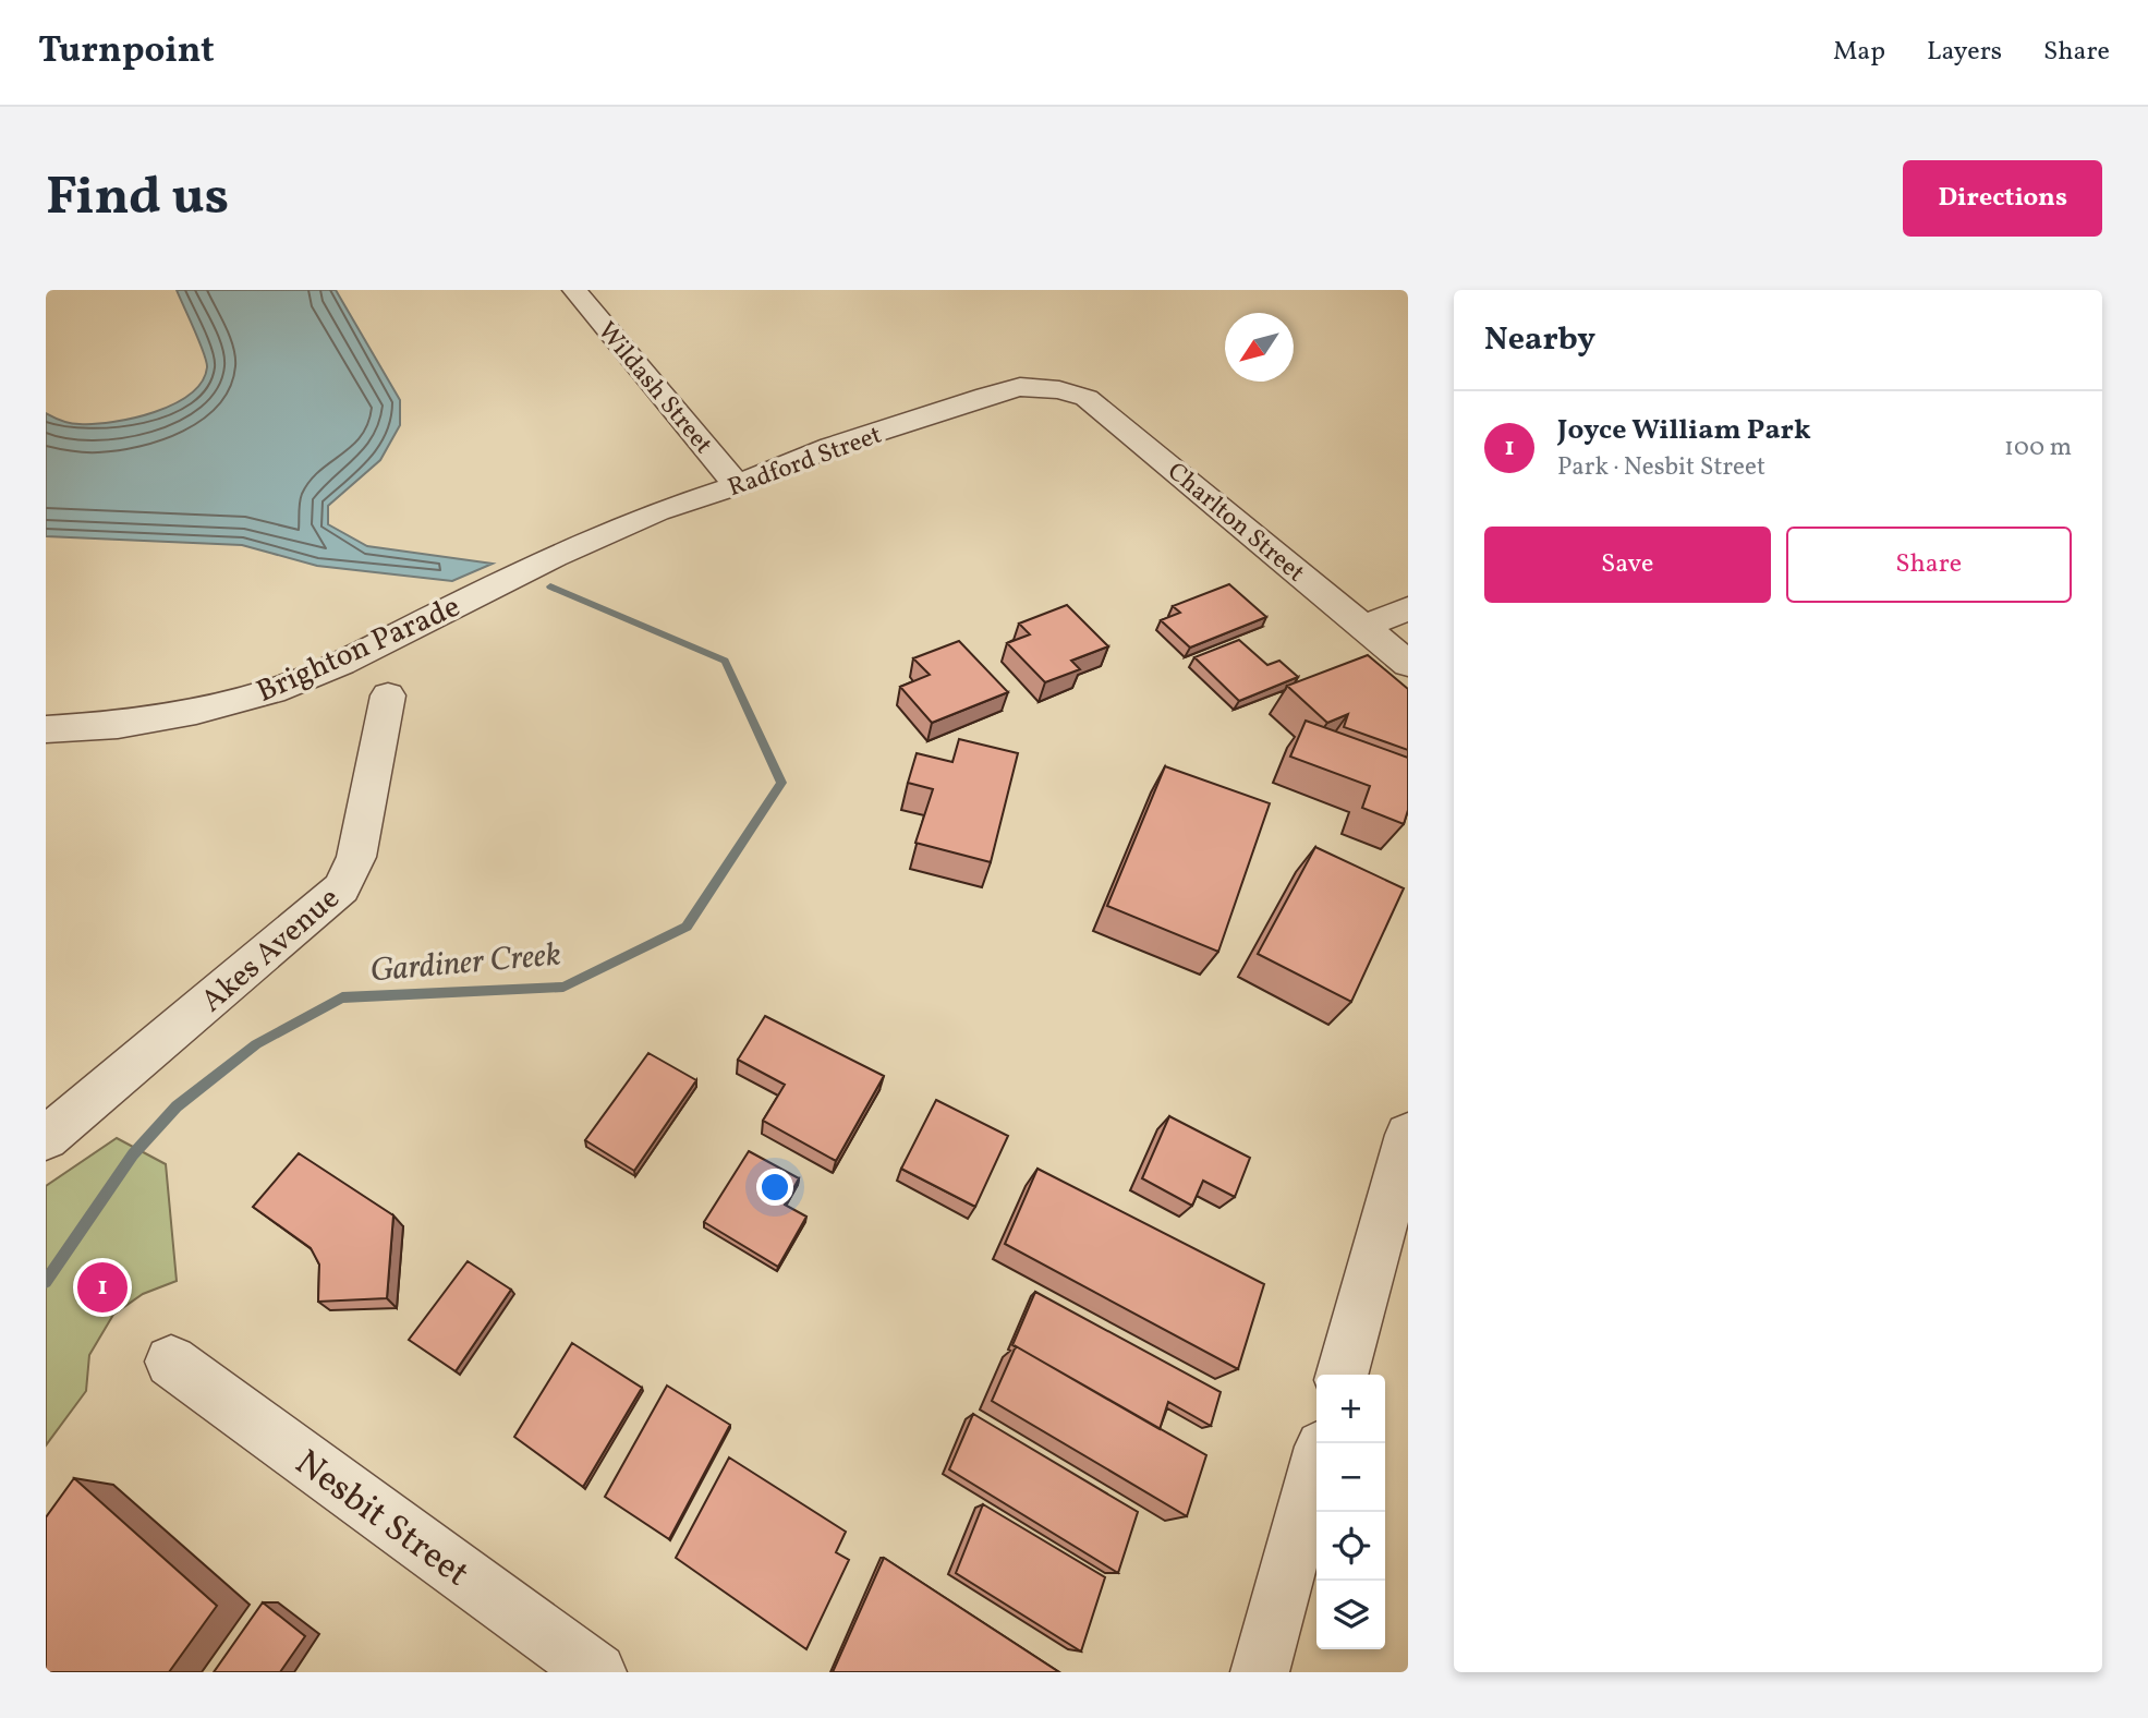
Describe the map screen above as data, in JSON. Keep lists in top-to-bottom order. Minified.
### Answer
{"streets":{"street":["Wildash Street","Radford Street","Charlton Street","Brighton Parade","Akes Avenue","Nesbit Street"]},"crossings":[["Wildash Street","Radford Street"],["Radford Street","Charlton Street"],["Radford Street","Brighton Parade"]],"water":["Gardiner Creek"],"north":"bottom left","page":{"header":"Turnpoint","nav":["Map","Layers","Share"],"buttons":["Directions",["Save","Share"]],"title":"Find us","heading":"Nearby","list":[{"mark":"1","name":"Joyce William Park","note":"Park · Nesbit Street","value":"100 m"}],"pins":"1","map_buttons":["+","−"]}}
